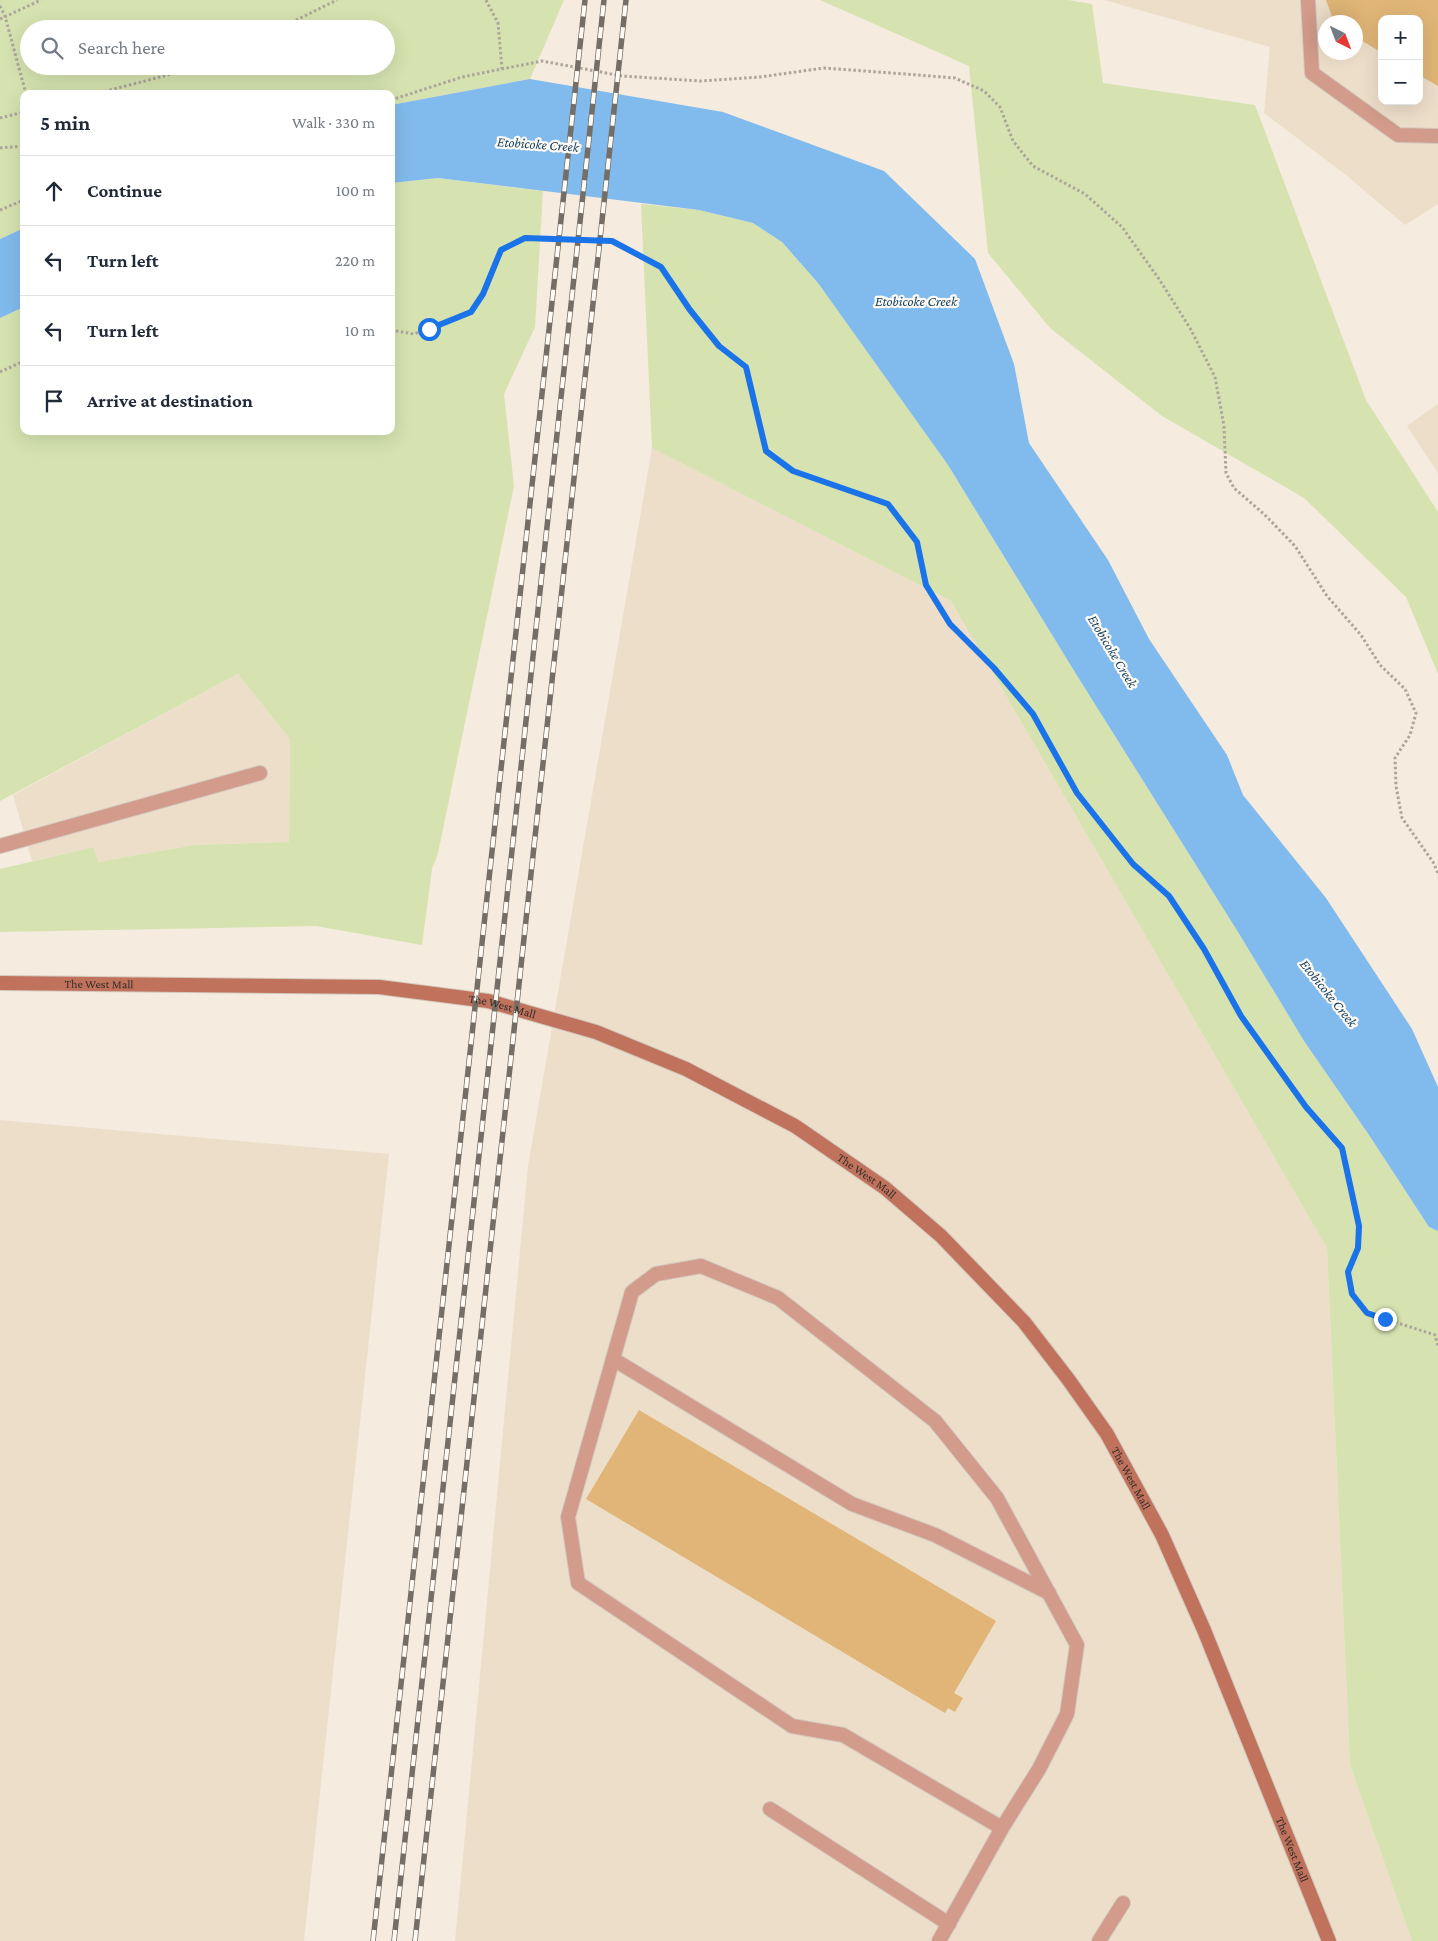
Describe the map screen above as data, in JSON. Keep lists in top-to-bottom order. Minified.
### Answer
{"streets":{"main road":["The West Mall"]},"water":["Etobicoke Creek"],"north":"bottom right","page":{"map_buttons":["+","−"],"search":"Search here","heading":["5 min","Walk · 330 m"],"list":[["Continue","100 m"],["Turn left","220 m"],["Turn left","10 m"],"Arrive at destination"]}}
